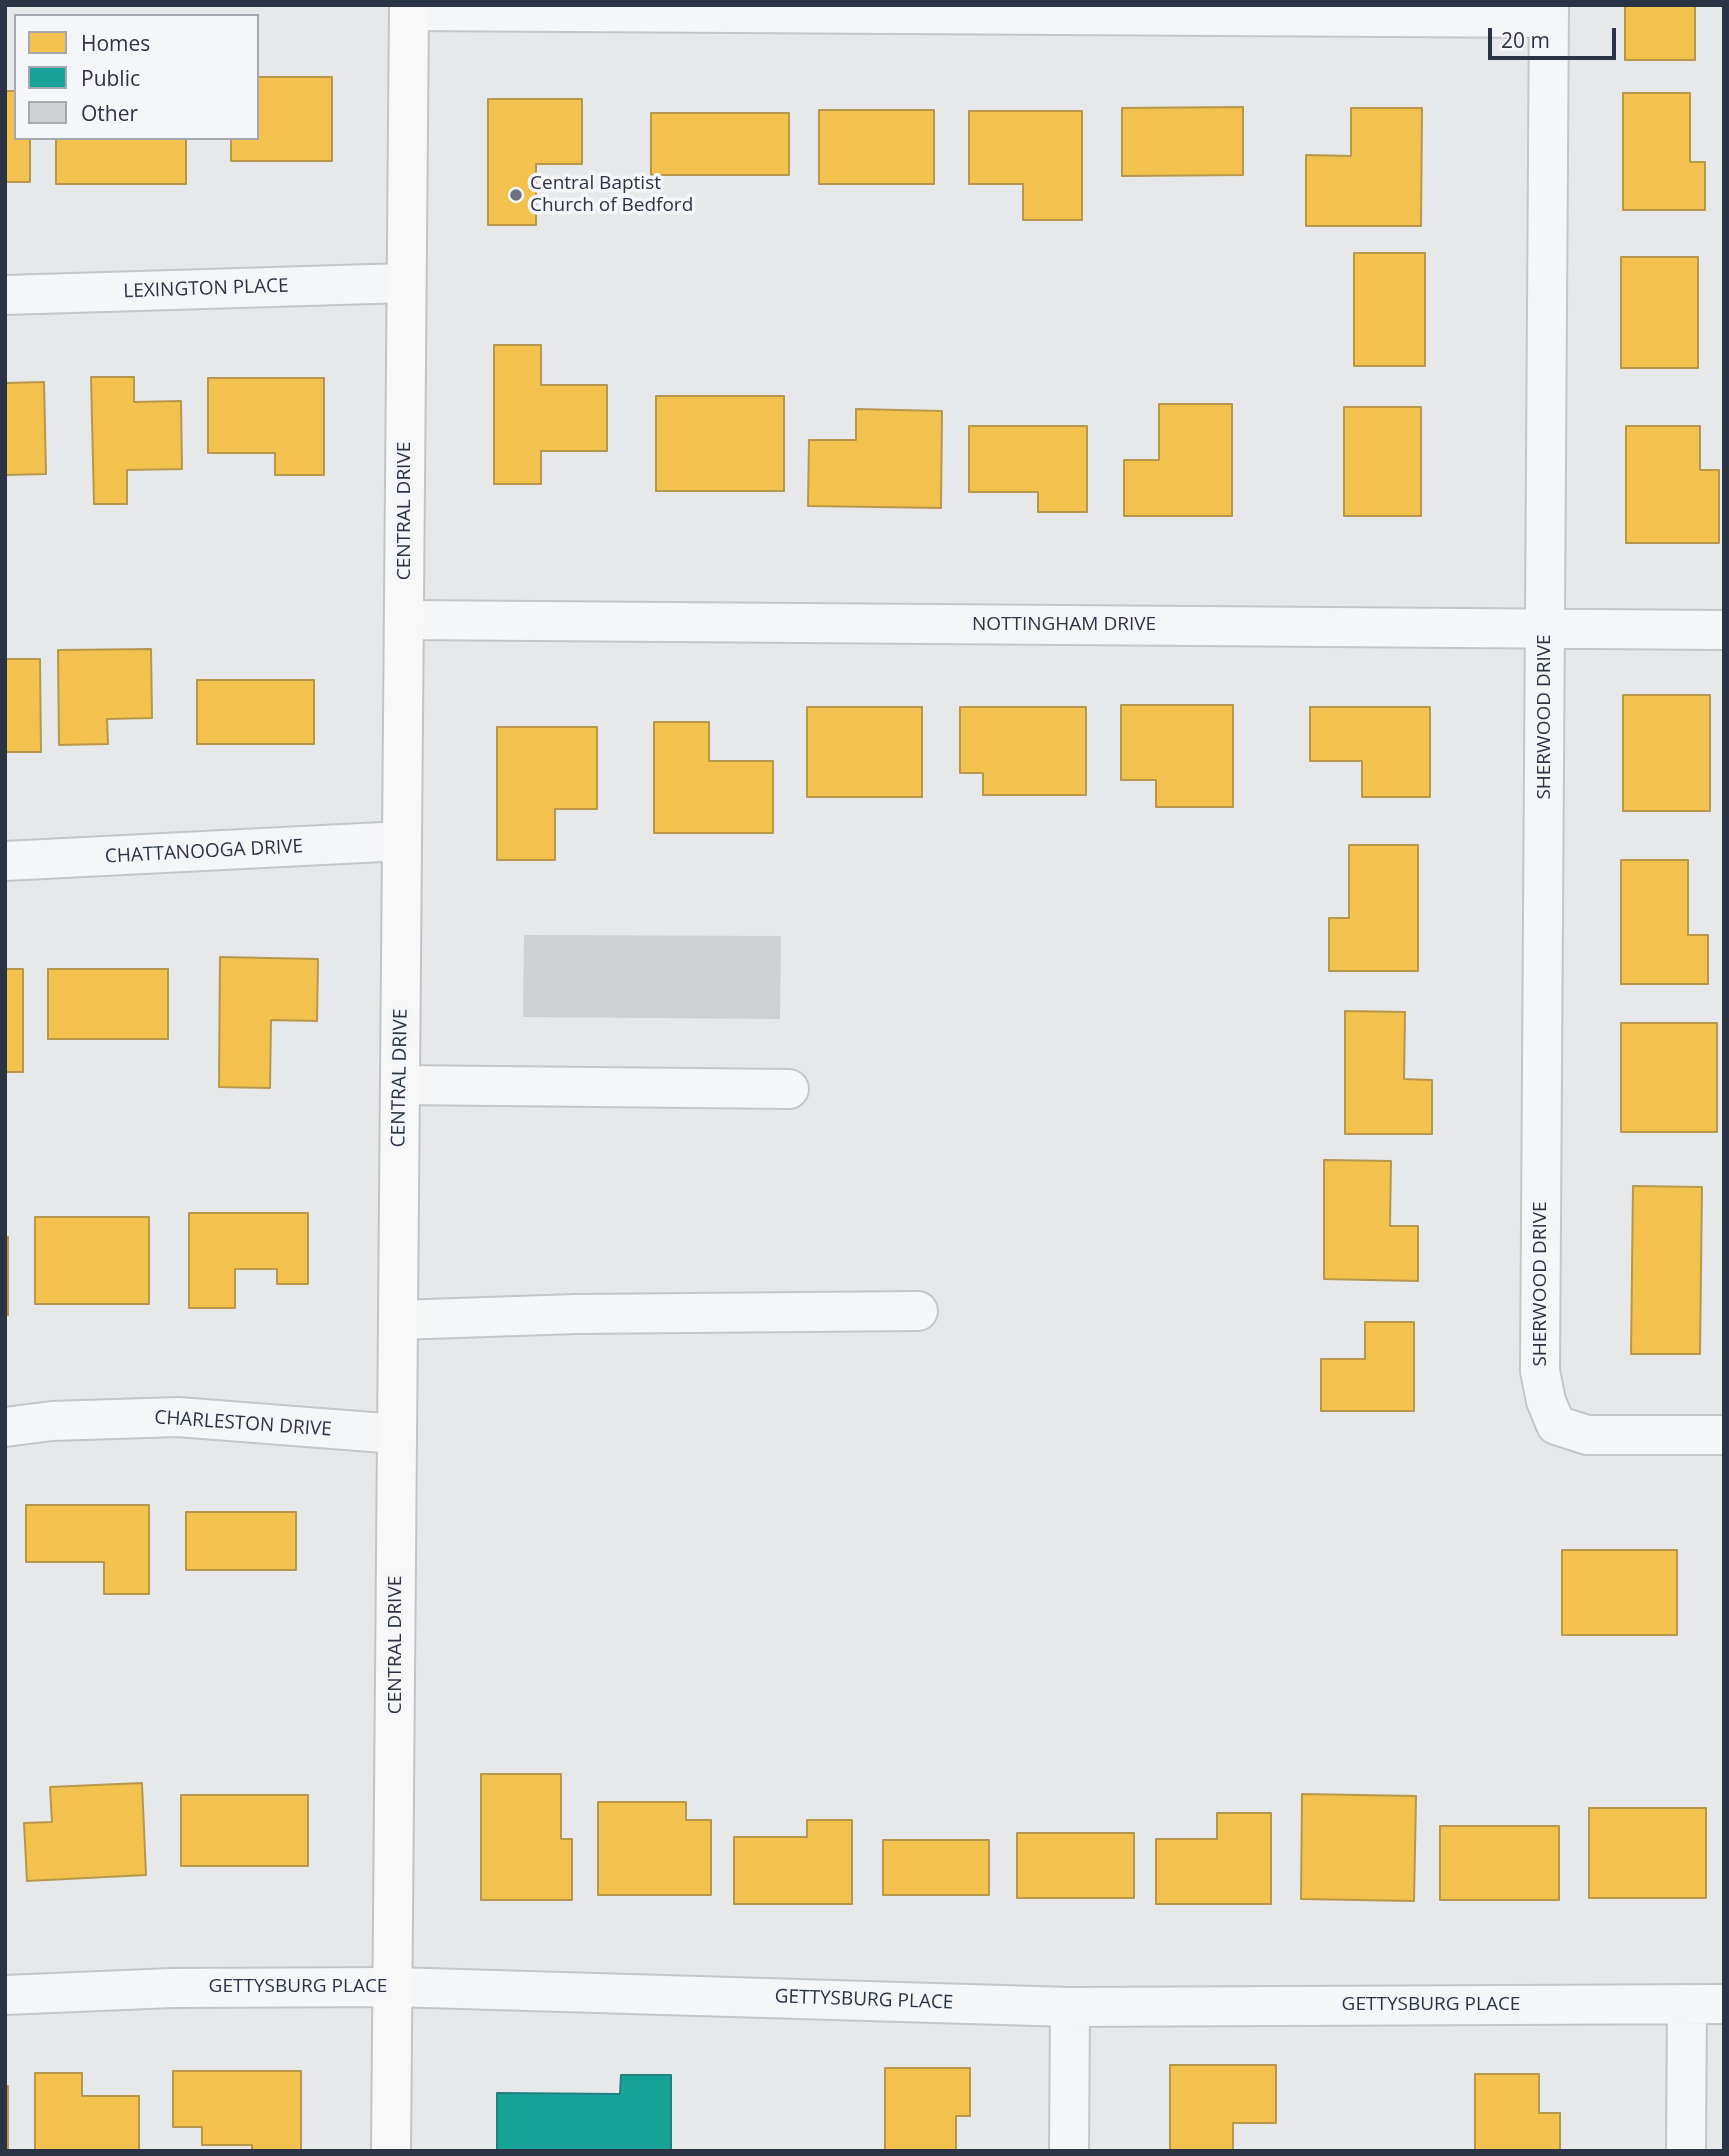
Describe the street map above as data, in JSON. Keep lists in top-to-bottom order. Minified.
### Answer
{"streets":{"main road":["CENTRAL DRIVE"],"street":["LEXINGTON PLACE","NOTTINGHAM DRIVE","SHERWOOD DRIVE","CHATTANOOGA DRIVE","CHARLESTON DRIVE","GETTYSBURG PLACE"]},"crossings":[["LEXINGTON PLACE","CENTRAL DRIVE"],["CENTRAL DRIVE","NOTTINGHAM DRIVE"],["CENTRAL DRIVE","CHATTANOOGA DRIVE"],["CENTRAL DRIVE","CHARLESTON DRIVE"],["CENTRAL DRIVE","GETTYSBURG PLACE"],["NOTTINGHAM DRIVE","SHERWOOD DRIVE"]],"places":["Central Baptist Church of Bedford"],"legend":["Homes","Public","Other"],"scale_bar":"20 m"}
